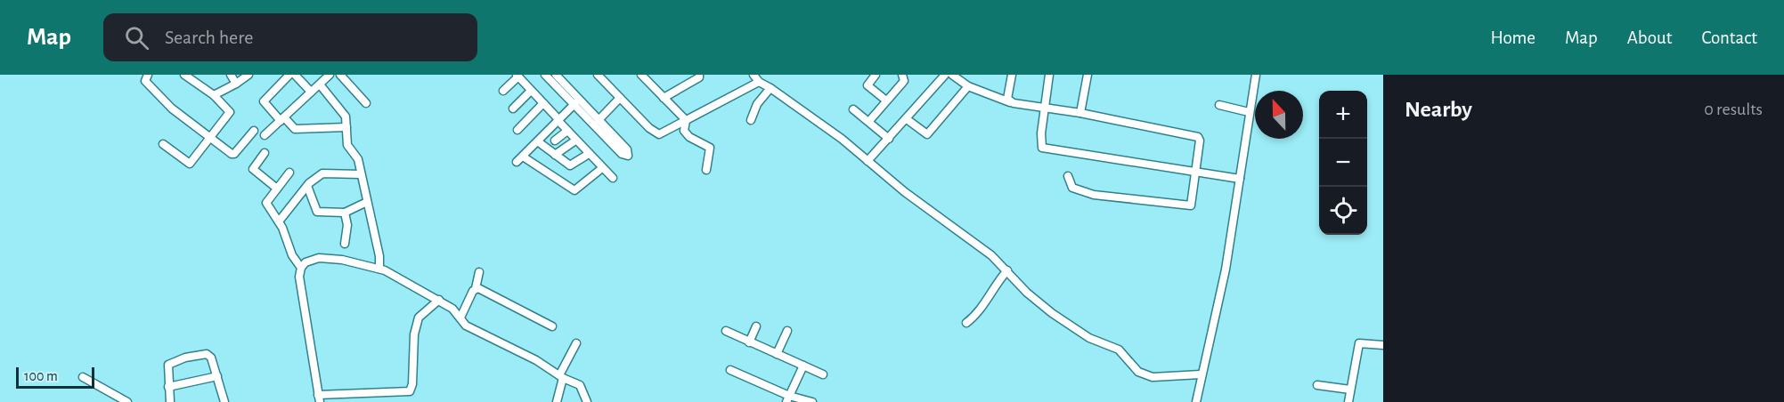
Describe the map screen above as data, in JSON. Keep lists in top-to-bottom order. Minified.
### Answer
{"scale_bar":"100 m","north":"top","page":{"header":"Map","search":"Search here","nav":["Home","Map","About","Contact"],"heading":["Nearby","0 results"],"map_buttons":["+","−"],"scale":"100 m"}}
